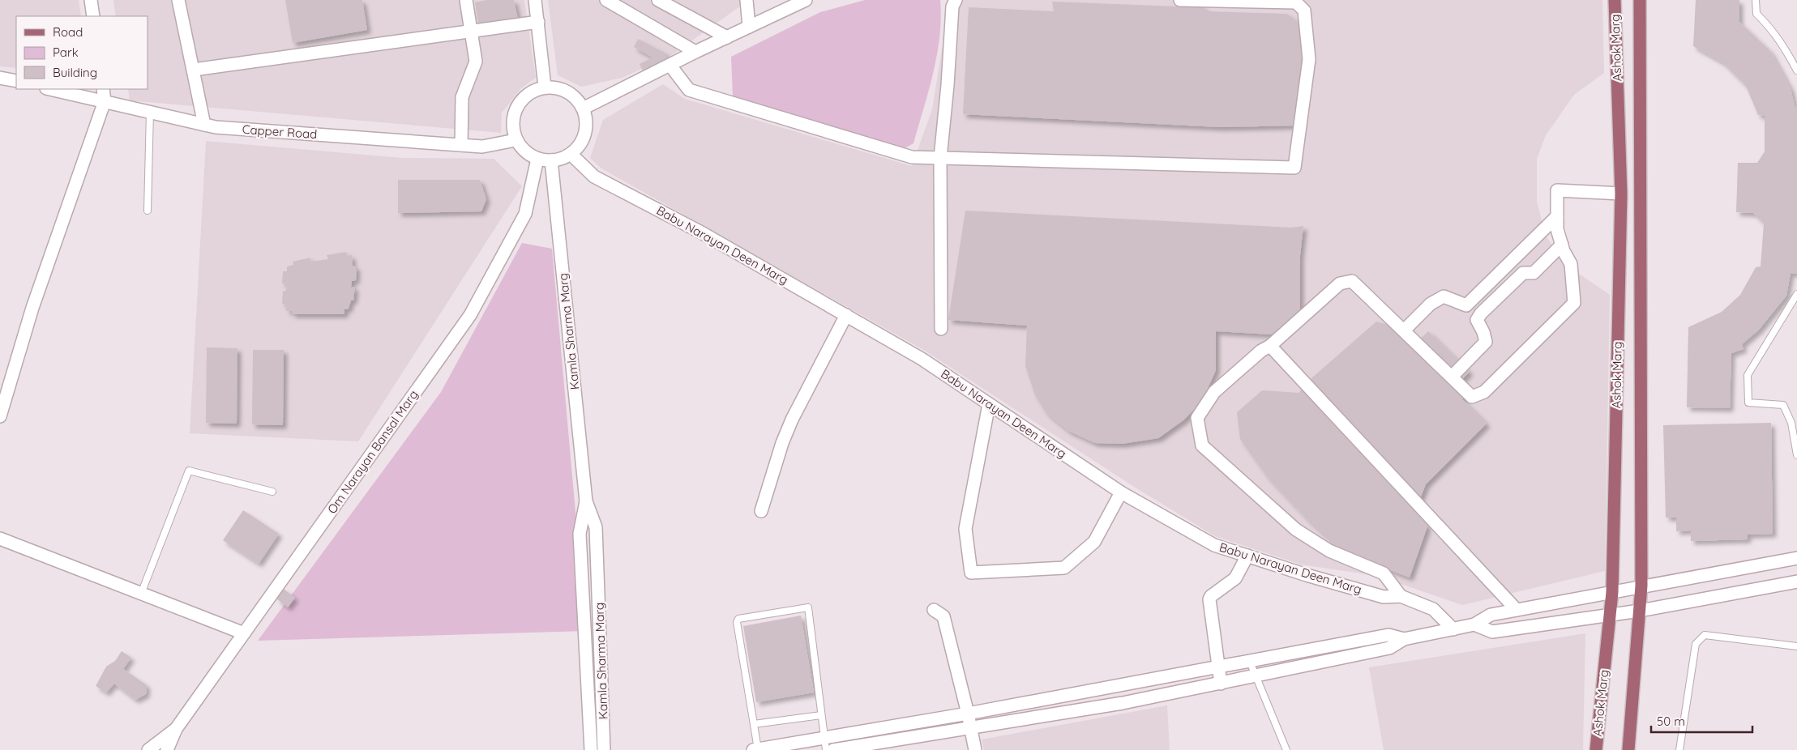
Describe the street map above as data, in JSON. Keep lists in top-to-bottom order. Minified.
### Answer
{"streets":{"main road":["Ashok Marg"],"street":["Capper Road","Babu Narayan Deen Marg","Kamla Sharma Marg","Om Narayan Bansal Marg"]},"crossings":[["Capper Road","Babu Narayan Deen Marg"],["Capper Road","Kamla Sharma Marg"],["Capper Road","Om Narayan Bansal Marg"],["Babu Narayan Deen Marg","Kamla Sharma Marg"],["Babu Narayan Deen Marg","Om Narayan Bansal Marg"],["Kamla Sharma Marg","Om Narayan Bansal Marg"]],"legend":["Road","Park","Building"],"scale_bar":"50 m"}
